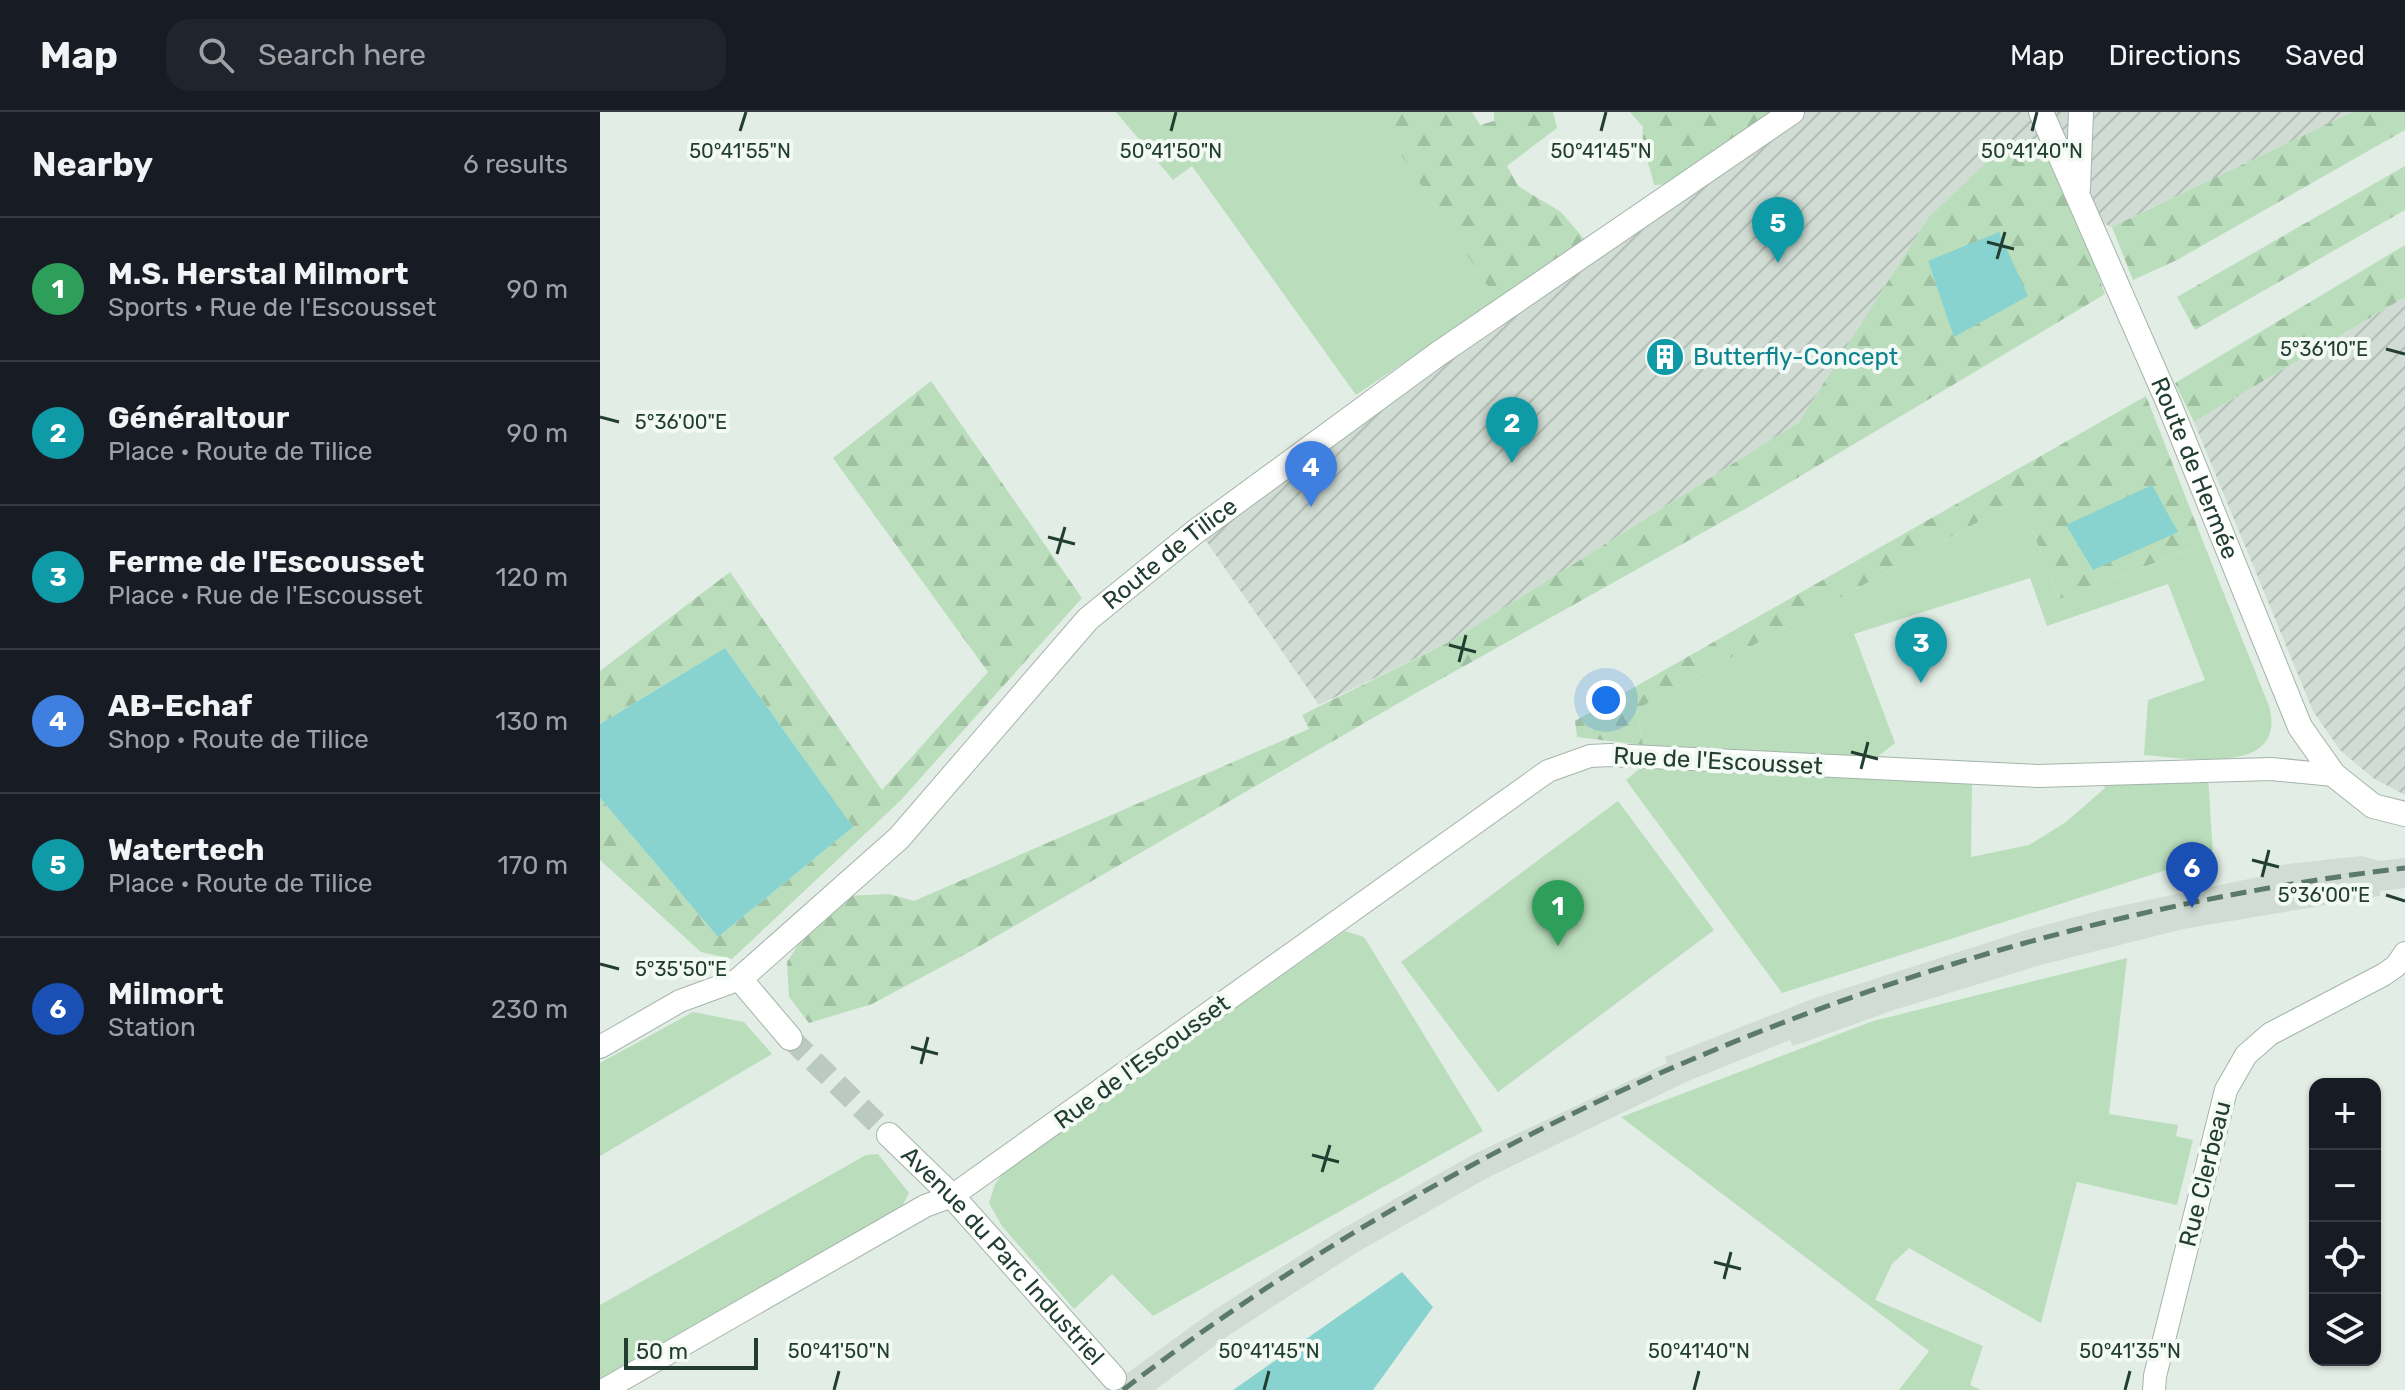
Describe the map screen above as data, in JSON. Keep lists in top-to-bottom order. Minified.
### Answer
{"streets":{"street":["Route de Hermée","Route de Tilice","Rue de l'Escousset","Rue Clerbeau","Avenue du Parc Industriel"]},"crossings":[["Route de Hermée","Rue de l'Escousset"],["Rue de l'Escousset","Avenue du Parc Industriel"]],"places":{"building":["Butterfly-Concept"]},"scale_bar":"50 m","page":{"header":"Map","search":"Search here","nav":["Map","Directions","Saved"],"heading":["Nearby","6 results"],"pins":["5","2","4","3","6","1"],"list":[{"mark":"1","name":"M.S. Herstal Milmort","note":"Sports · Rue de l'Escousset","value":"90 m"},{"mark":"2","name":"Généraltour","note":"Place · Route de Tilice","value":"90 m"},{"mark":"3","name":"Ferme de l'Escousset","note":"Place · Rue de l'Escousset","value":"120 m"},{"mark":"4","name":"AB-Echaf","note":"Shop · Route de Tilice","value":"130 m"},{"mark":"5","name":"Watertech","note":"Place · Route de Tilice","value":"170 m"},{"mark":"6","name":"Milmort","note":"Station","value":"230 m"}],"map_buttons":["+","−"],"scale":"50 m"},"coordinates":["50°41'50\"N","50°41'45\"N","50°41'40\"N","50°41'55\"N","5°36'10\"E","5°36'00\"E","5°35'50\"E","50°41'35\"N"]}
